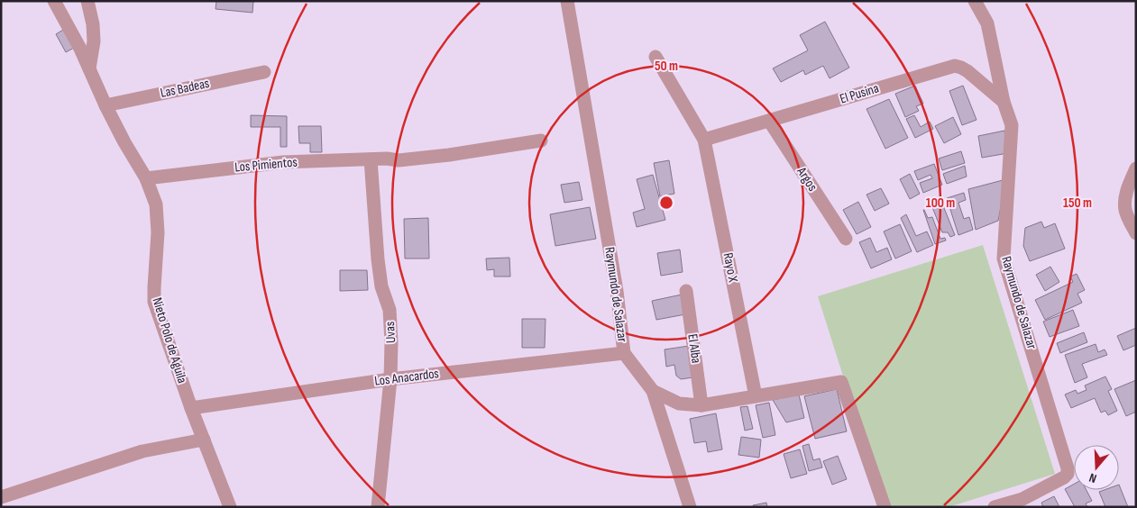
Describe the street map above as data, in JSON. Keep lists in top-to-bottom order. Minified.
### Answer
{"streets":{"street":["Las Badeas","El Pusina","Los Pimientos","Argos","Rayo X","Raymundo de Salazar","Uvas","Nieto Polo de Aguila","El Alba","Los Anacardos"]},"crossings":[["Las Badeas","Nieto Polo de Aguila"],["El Pusina","Argos"],["El Pusina","Rayo X"],["El Pusina","Raymundo de Salazar"],["Los Pimientos","Uvas"],["Los Pimientos","Nieto Polo de Aguila"],["Rayo X","Raymundo de Salazar"],["Raymundo de Salazar","El Alba"],["Raymundo de Salazar","Los Anacardos"],["Uvas","Los Anacardos"],["Nieto Polo de Aguila","Los Anacardos"]],"north":"bottom","rings":["50 m","100 m","150 m"]}
